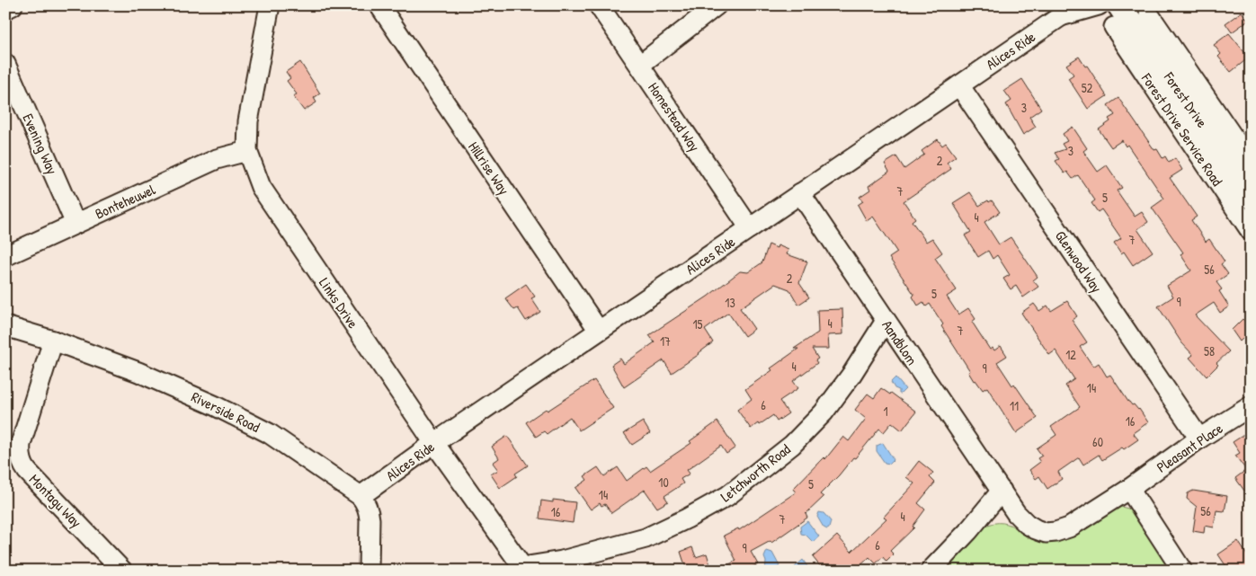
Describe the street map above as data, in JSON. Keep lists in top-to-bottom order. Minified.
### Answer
{"streets":{"main road":["Forest Drive"],"street":["Alices Ride","Homestead Way","Forest Drive Service Road","Evening Way","Hillrise Way","Bonteheuwel","Glenwood Way","Links Drive","Aandblom","Riverside Road","Pleasant Place","Letchworth Road","Montagu Way"]},"crossings":[["Alices Ride","Homestead Way"],["Alices Ride","Hillrise Way"],["Alices Ride","Glenwood Way"],["Alices Ride","Links Drive"],["Alices Ride","Aandblom"],["Alices Ride","Riverside Road"],["Forest Drive","Forest Drive Service Road"],["Evening Way","Bonteheuwel"],["Bonteheuwel","Links Drive"],["Glenwood Way","Pleasant Place"],["Links Drive","Letchworth Road"],["Aandblom","Pleasant Place"],["Aandblom","Letchworth Road"],["Riverside Road","Montagu Way"]],"house_numbers":["52","3","3","2","7","5","4","7","56","2","5","9","13","4","15","7","17","58","12","4","9","14","6","11","1","16","60","10","5","14","56","16","4","7","6","9"]}
